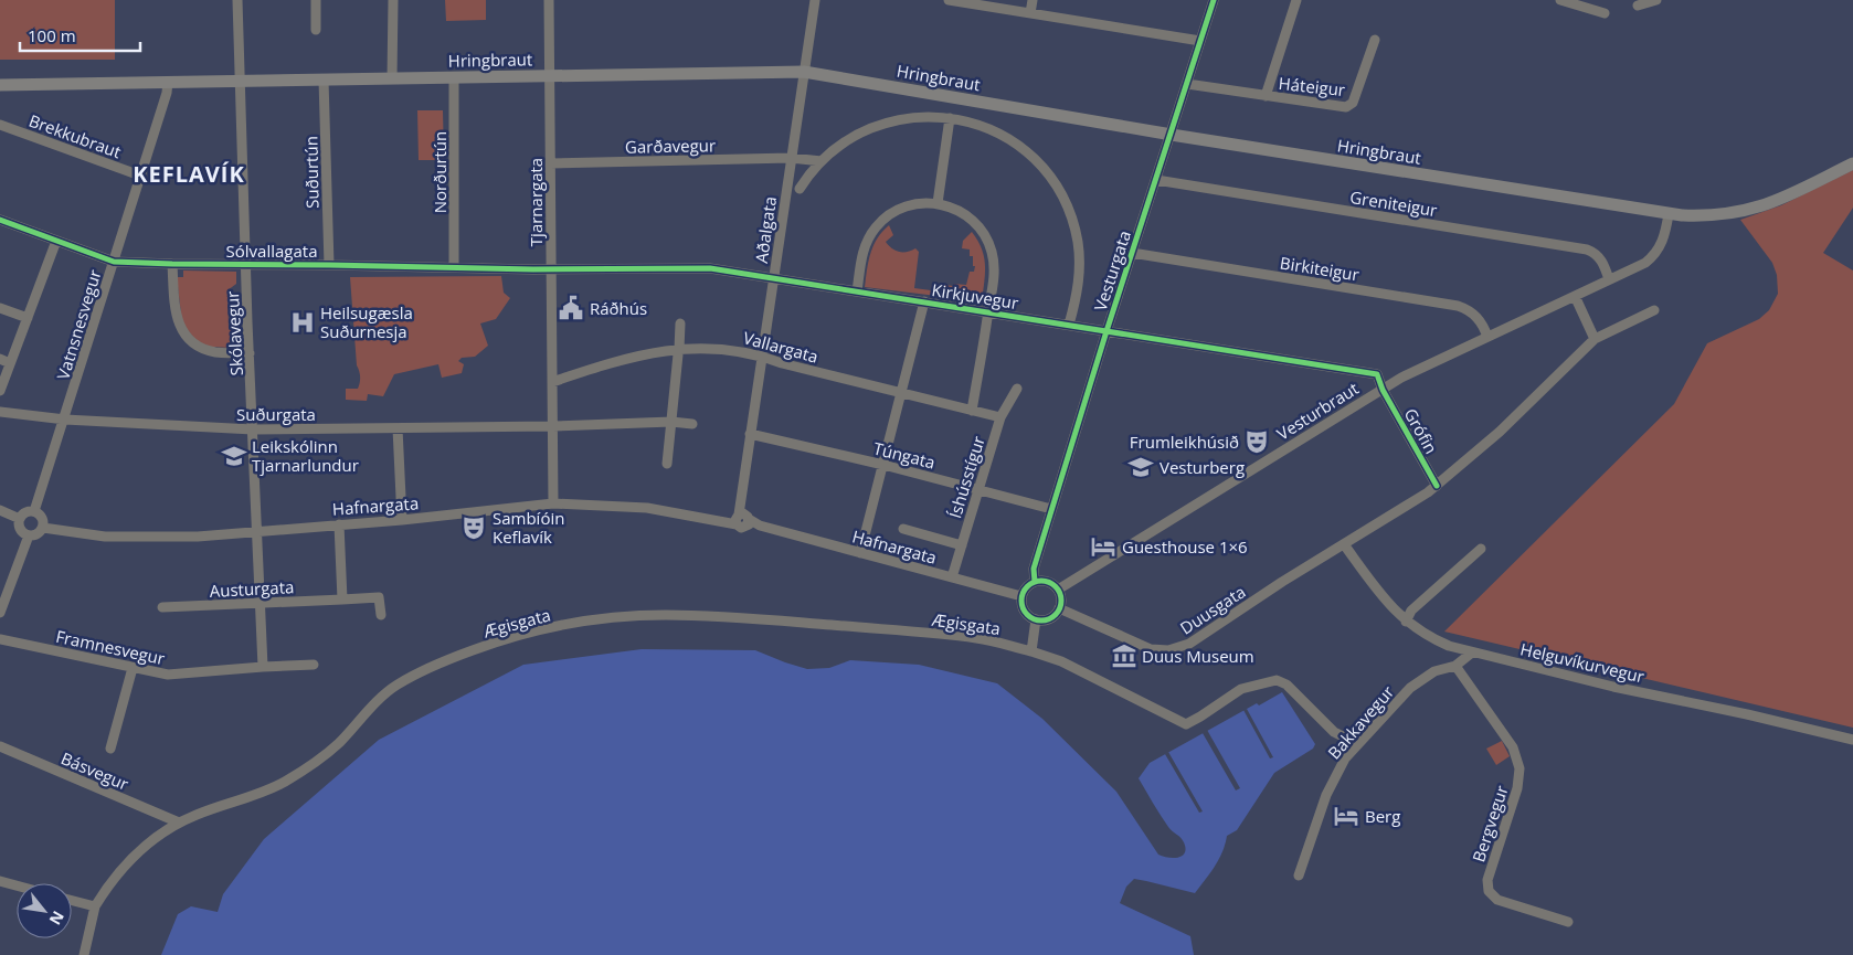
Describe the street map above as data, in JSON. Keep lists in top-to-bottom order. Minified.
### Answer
{"streets":{"main road":["Hringbraut"],"street":["Háteigur","Brekkubraut","Garðavegur","Suðurtún","Norðurtún","Tjarnargata","Greniteigur","Aðalgata","Sólvallagata","Birkiteigur","Vesturgata","Kirkjuvegur","Vatnsnesvegur","Skólavegur","Vallargata","Vesturbraut","Suðurgata","Grófin","Túngata","Íshússtígur","Hafnargata","Austurgata","Duusgata","Ægisgata","Framnesvegur","Helguvíkurvegur","Bakkavegur","Básvegur","Bergvegur"]},"crossings":[["Hringbraut","Suðurtún"],["Hringbraut","Norðurtún"],["Hringbraut","Tjarnargata"],["Hringbraut","Aðalgata"],["Hringbraut","Vesturgata"],["Hringbraut","Vatnsnesvegur"],["Hringbraut","Skólavegur"],["Hringbraut","Vesturbraut"],["Háteigur","Vesturgata"],["Brekkubraut","Vatnsnesvegur"],["Garðavegur","Tjarnargata"],["Garðavegur","Aðalgata"],["Suðurtún","Sólvallagata"],["Norðurtún","Sólvallagata"],["Tjarnargata","Sólvallagata"],["Tjarnargata","Kirkjuvegur"],["Tjarnargata","Vallargata"],["Tjarnargata","Suðurgata"],["Tjarnargata","Hafnargata"],["Greniteigur","Vesturgata"],["Greniteigur","Vesturbraut"],["Aðalgata","Kirkjuvegur"],["Aðalgata","Vallargata"],["Aðalgata","Túngata"],["Aðalgata","Hafnargata"],["Sólvallagata","Kirkjuvegur"],["Sólvallagata","Vatnsnesvegur"],["Sólvallagata","Skólavegur"],["Birkiteigur","Vesturgata"],["Birkiteigur","Vesturbraut"],["Vesturgata","Kirkjuvegur"],["Vesturgata","Vesturbraut"],["Vesturgata","Túngata"],["Vesturgata","Hafnargata"],["Vesturgata","Duusgata"],["Kirkjuvegur","Vesturbraut"],["Kirkjuvegur","Grófin"],["Vatnsnesvegur","Suðurgata"],["Vatnsnesvegur","Hafnargata"],["Skólavegur","Suðurgata"],["Skólavegur","Hafnargata"],["Skólavegur","Austurgata"],["Skólavegur","Framnesvegur"],["Vallargata","Íshússtígur"],["Vesturbraut","Grófin"],["Vesturbraut","Hafnargata"],["Vesturbraut","Duusgata"],["Túngata","Íshússtígur"],["Íshússtígur","Hafnargata"],["Hafnargata","Duusgata"],["Duusgata","Helguvíkurvegur"],["Ægisgata","Bakkavegur"],["Ægisgata","Básvegur"],["Helguvíkurvegur","Bakkavegur"],["Bakkavegur","Bergvegur"]],"districts":["KEFLAVÍK"],"places":{"public building":["Ráðhús"],"hospital":["Heilsugæsla Suðurnesja"],"theatre":["Frumleikhúsið","Sambíóin Keflavík"],"school or university":["Leikskólinn Tjarnarlundur","Vesturberg"],"hotel":["Guesthouse 1×6","Berg"],"museum":["Duus Museum"]},"scale_bar":"100 m","north":"bottom right"}
